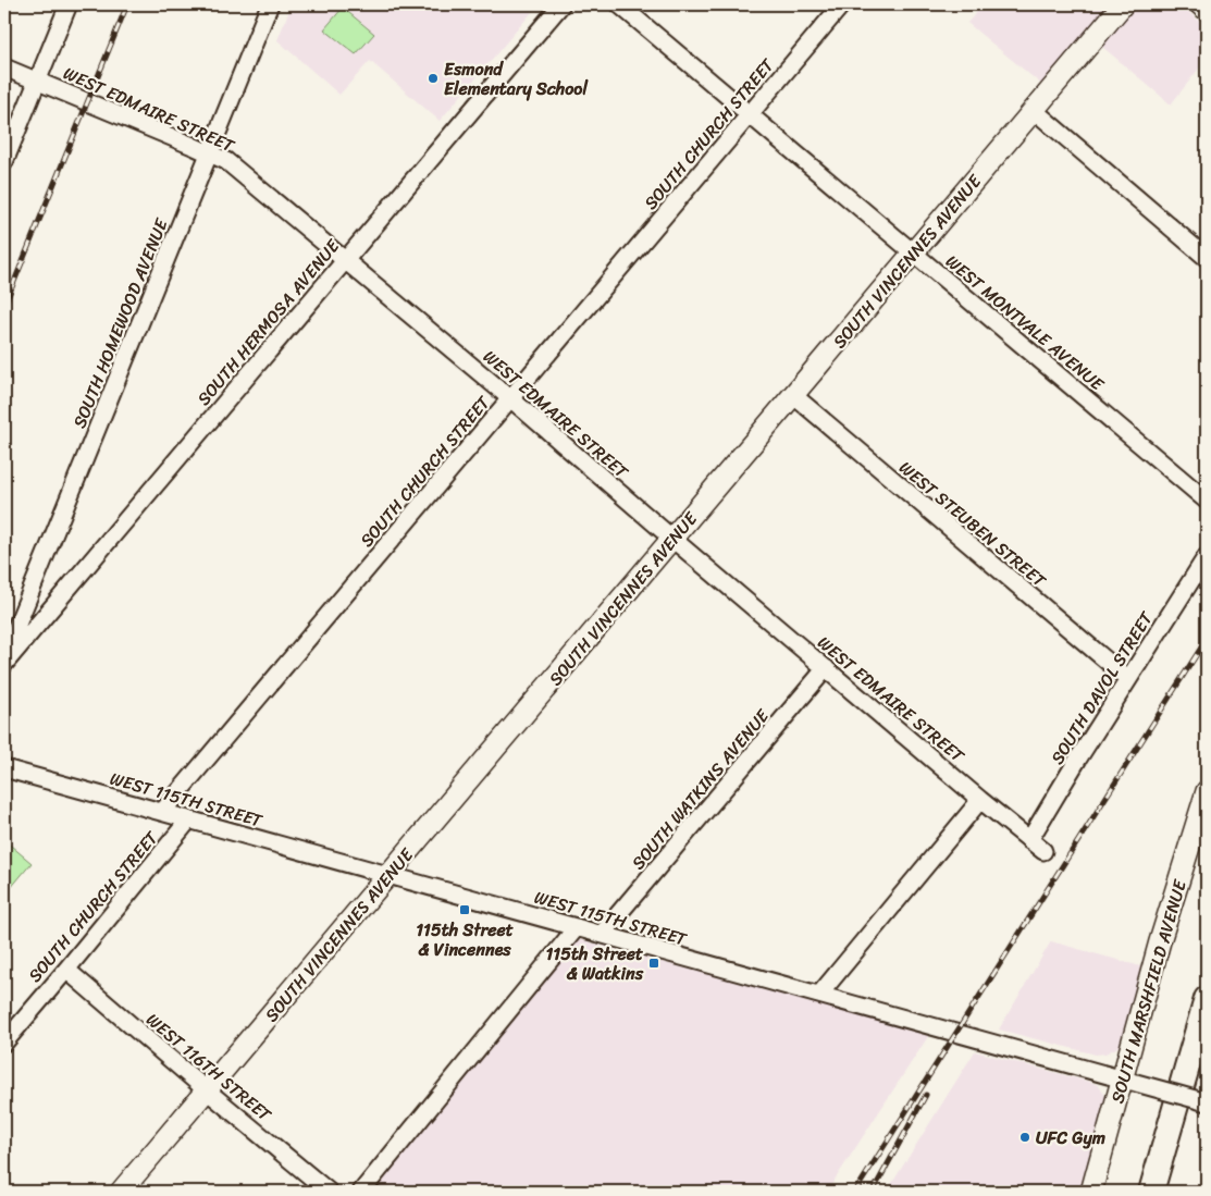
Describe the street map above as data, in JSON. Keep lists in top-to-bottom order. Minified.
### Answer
{"streets":{"main road":["SOUTH VINCENNES AVENUE","SOUTH MARSHFIELD AVENUE"],"street":["WEST EDMAIRE STREET","SOUTH CHURCH STREET","SOUTH HERMOSA AVENUE","WEST MONTVALE AVENUE","SOUTH HOMEWOOD AVENUE","WEST STEUBEN STREET","SOUTH DAVOL STREET","SOUTH WATKINS AVENUE","WEST 115TH STREET","WEST 116TH STREET"]},"crossings":[["WEST EDMAIRE STREET","SOUTH CHURCH STREET"],["WEST EDMAIRE STREET","SOUTH VINCENNES AVENUE"],["WEST EDMAIRE STREET","SOUTH HERMOSA AVENUE"],["WEST EDMAIRE STREET","SOUTH HOMEWOOD AVENUE"],["WEST EDMAIRE STREET","SOUTH DAVOL STREET"],["WEST EDMAIRE STREET","SOUTH WATKINS AVENUE"],["SOUTH CHURCH STREET","WEST MONTVALE AVENUE"],["SOUTH CHURCH STREET","WEST 115TH STREET"],["SOUTH CHURCH STREET","WEST 116TH STREET"],["SOUTH VINCENNES AVENUE","WEST MONTVALE AVENUE"],["SOUTH VINCENNES AVENUE","WEST STEUBEN STREET"],["SOUTH VINCENNES AVENUE","WEST 115TH STREET"],["SOUTH VINCENNES AVENUE","WEST 116TH STREET"],["WEST STEUBEN STREET","SOUTH DAVOL STREET"],["SOUTH WATKINS AVENUE","WEST 115TH STREET"],["WEST 115TH STREET","SOUTH MARSHFIELD AVENUE"]],"places":{"other":["Esmond Elementary School","UFC Gym"],"transit":["115th Street & Vincennes","115th Street & Watkins"]}}
